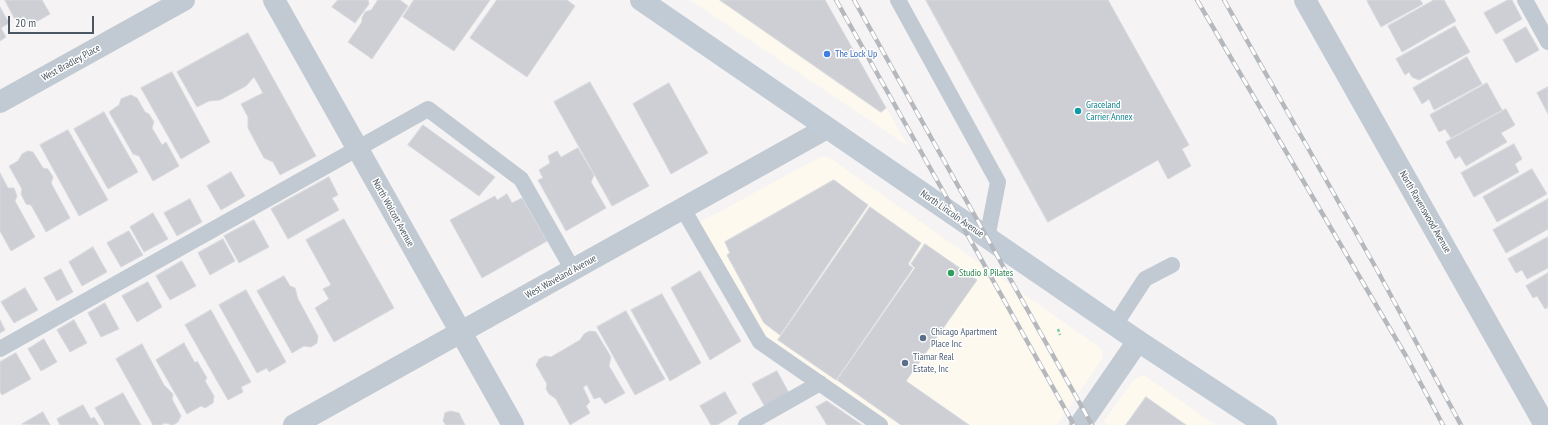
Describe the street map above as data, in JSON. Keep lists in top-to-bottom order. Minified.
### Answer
{"streets":{"main road":["North Lincoln Avenue"],"street":["West Bradley Place","North Ravenswood Avenue","North Wolcott Avenue","West Waveland Avenue"]},"crossings":[["North Wolcott Avenue","West Waveland Avenue"],["North Lincoln Avenue","West Waveland Avenue"]],"places":["The Lock Up","Graceland Carrier Annex","Studio 8 Pilates","Chicago Apartment Place Inc","Tiamar Real Estate, Inc"],"scale_bar":"20 m"}
